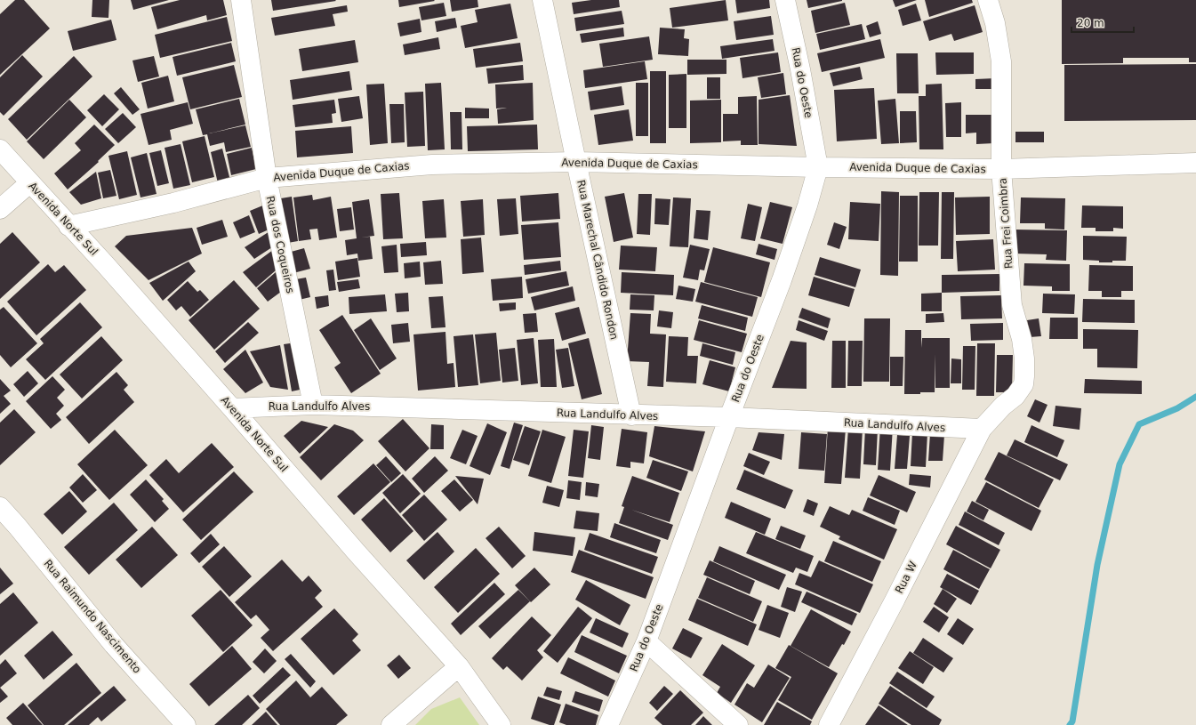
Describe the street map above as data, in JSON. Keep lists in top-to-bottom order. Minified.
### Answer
{"streets":{"street":["Rua do Oeste","Avenida Duque de Caxias","Avenida Norte Sul","Rua Frei Coimbra","Rua dos Coqueiros","Rua Marechal Cândido Rondon","Rua Landulfo Alves","Rua W","Rua Raimundo Nascimento"]},"crossings":[["Rua do Oeste","Avenida Duque de Caxias"],["Rua do Oeste","Rua Landulfo Alves"],["Avenida Duque de Caxias","Avenida Norte Sul"],["Avenida Duque de Caxias","Rua Frei Coimbra"],["Avenida Duque de Caxias","Rua dos Coqueiros"],["Avenida Duque de Caxias","Rua Marechal Cândido Rondon"],["Avenida Norte Sul","Rua Landulfo Alves"],["Rua Frei Coimbra","Rua Landulfo Alves"],["Rua Frei Coimbra","Rua W"],["Rua dos Coqueiros","Rua Landulfo Alves"],["Rua Marechal Cândido Rondon","Rua Landulfo Alves"],["Rua Landulfo Alves","Rua W"]],"scale_bar":"20 m"}
